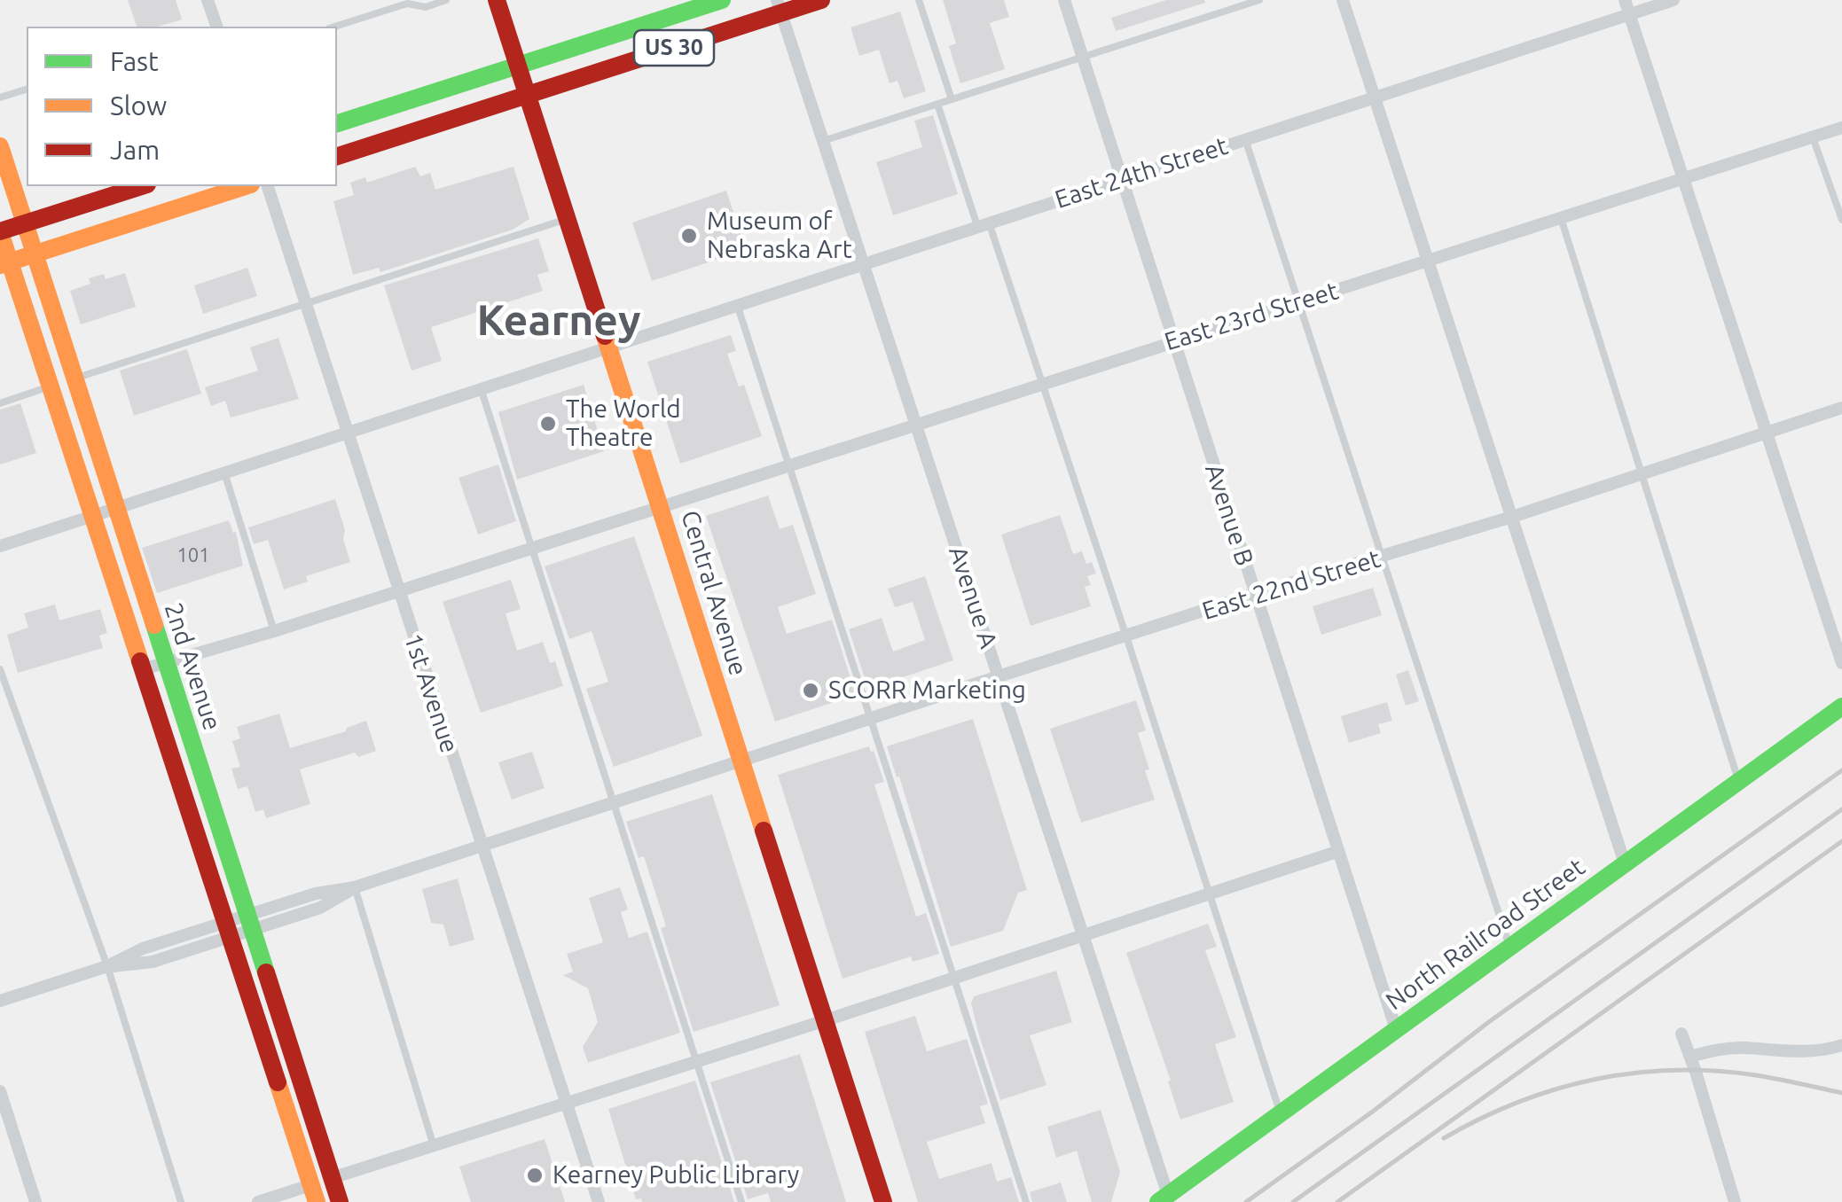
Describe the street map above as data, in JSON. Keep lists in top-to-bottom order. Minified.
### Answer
{"streets":{"main road":["US 30","Central Avenue","2nd Avenue","North Railroad Street"],"street":["East 24th Street","East 23rd Street","Avenue B","East 22nd Street","Avenue A","1st Avenue"]},"crossings":[["US 30","Central Avenue"],["US 30","Avenue A"],["East 24th Street","Avenue B"],["East 24th Street","Central Avenue"],["East 24th Street","Avenue A"],["East 24th Street","2nd Avenue"],["East 24th Street","1st Avenue"],["East 23rd Street","Avenue B"],["East 23rd Street","Central Avenue"],["East 23rd Street","Avenue A"],["East 23rd Street","2nd Avenue"],["East 23rd Street","1st Avenue"],["Avenue B","East 22nd Street"],["Avenue B","North Railroad Street"],["East 22nd Street","Central Avenue"],["East 22nd Street","Avenue A"],["East 22nd Street","2nd Avenue"],["East 22nd Street","1st Avenue"],["Avenue A","North Railroad Street"]],"districts":["Kearney"],"places":["Museum of Nebraska Art","The World Theatre","SCORR Marketing","Kearney Public Library"],"house_numbers":["101"],"legend":["Fast","Slow","Jam"]}
